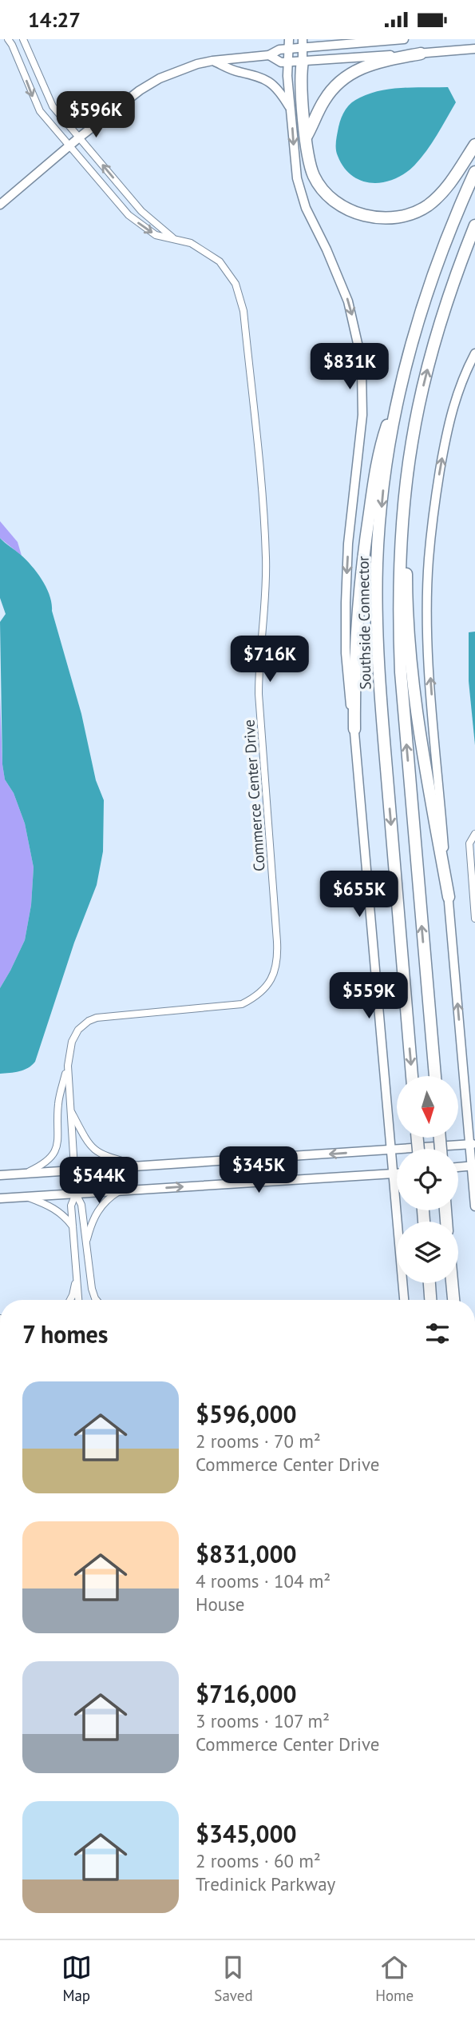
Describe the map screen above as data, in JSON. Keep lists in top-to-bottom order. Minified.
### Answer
{"streets":{"highway":["Southside Connector"],"street":["Commerce Center Drive"]},"north":"bottom","page":{"status":"14:27","price":["$596K","$831K","$716K","$655K","$559K","$345K","$544K"],"heading":"7 homes","list":[{"name":"$596,000","note":"2 rooms · 70 m² · Commerce Center Drive"},{"name":"$831,000","note":"4 rooms · 104 m² · House"},{"name":"$716,000","note":"3 rooms · 107 m² · Commerce Center Drive"},{"name":"$345,000","note":"2 rooms · 60 m² · Tredinick Parkway"}],"tabs":["Map","Saved","Home"]}}
